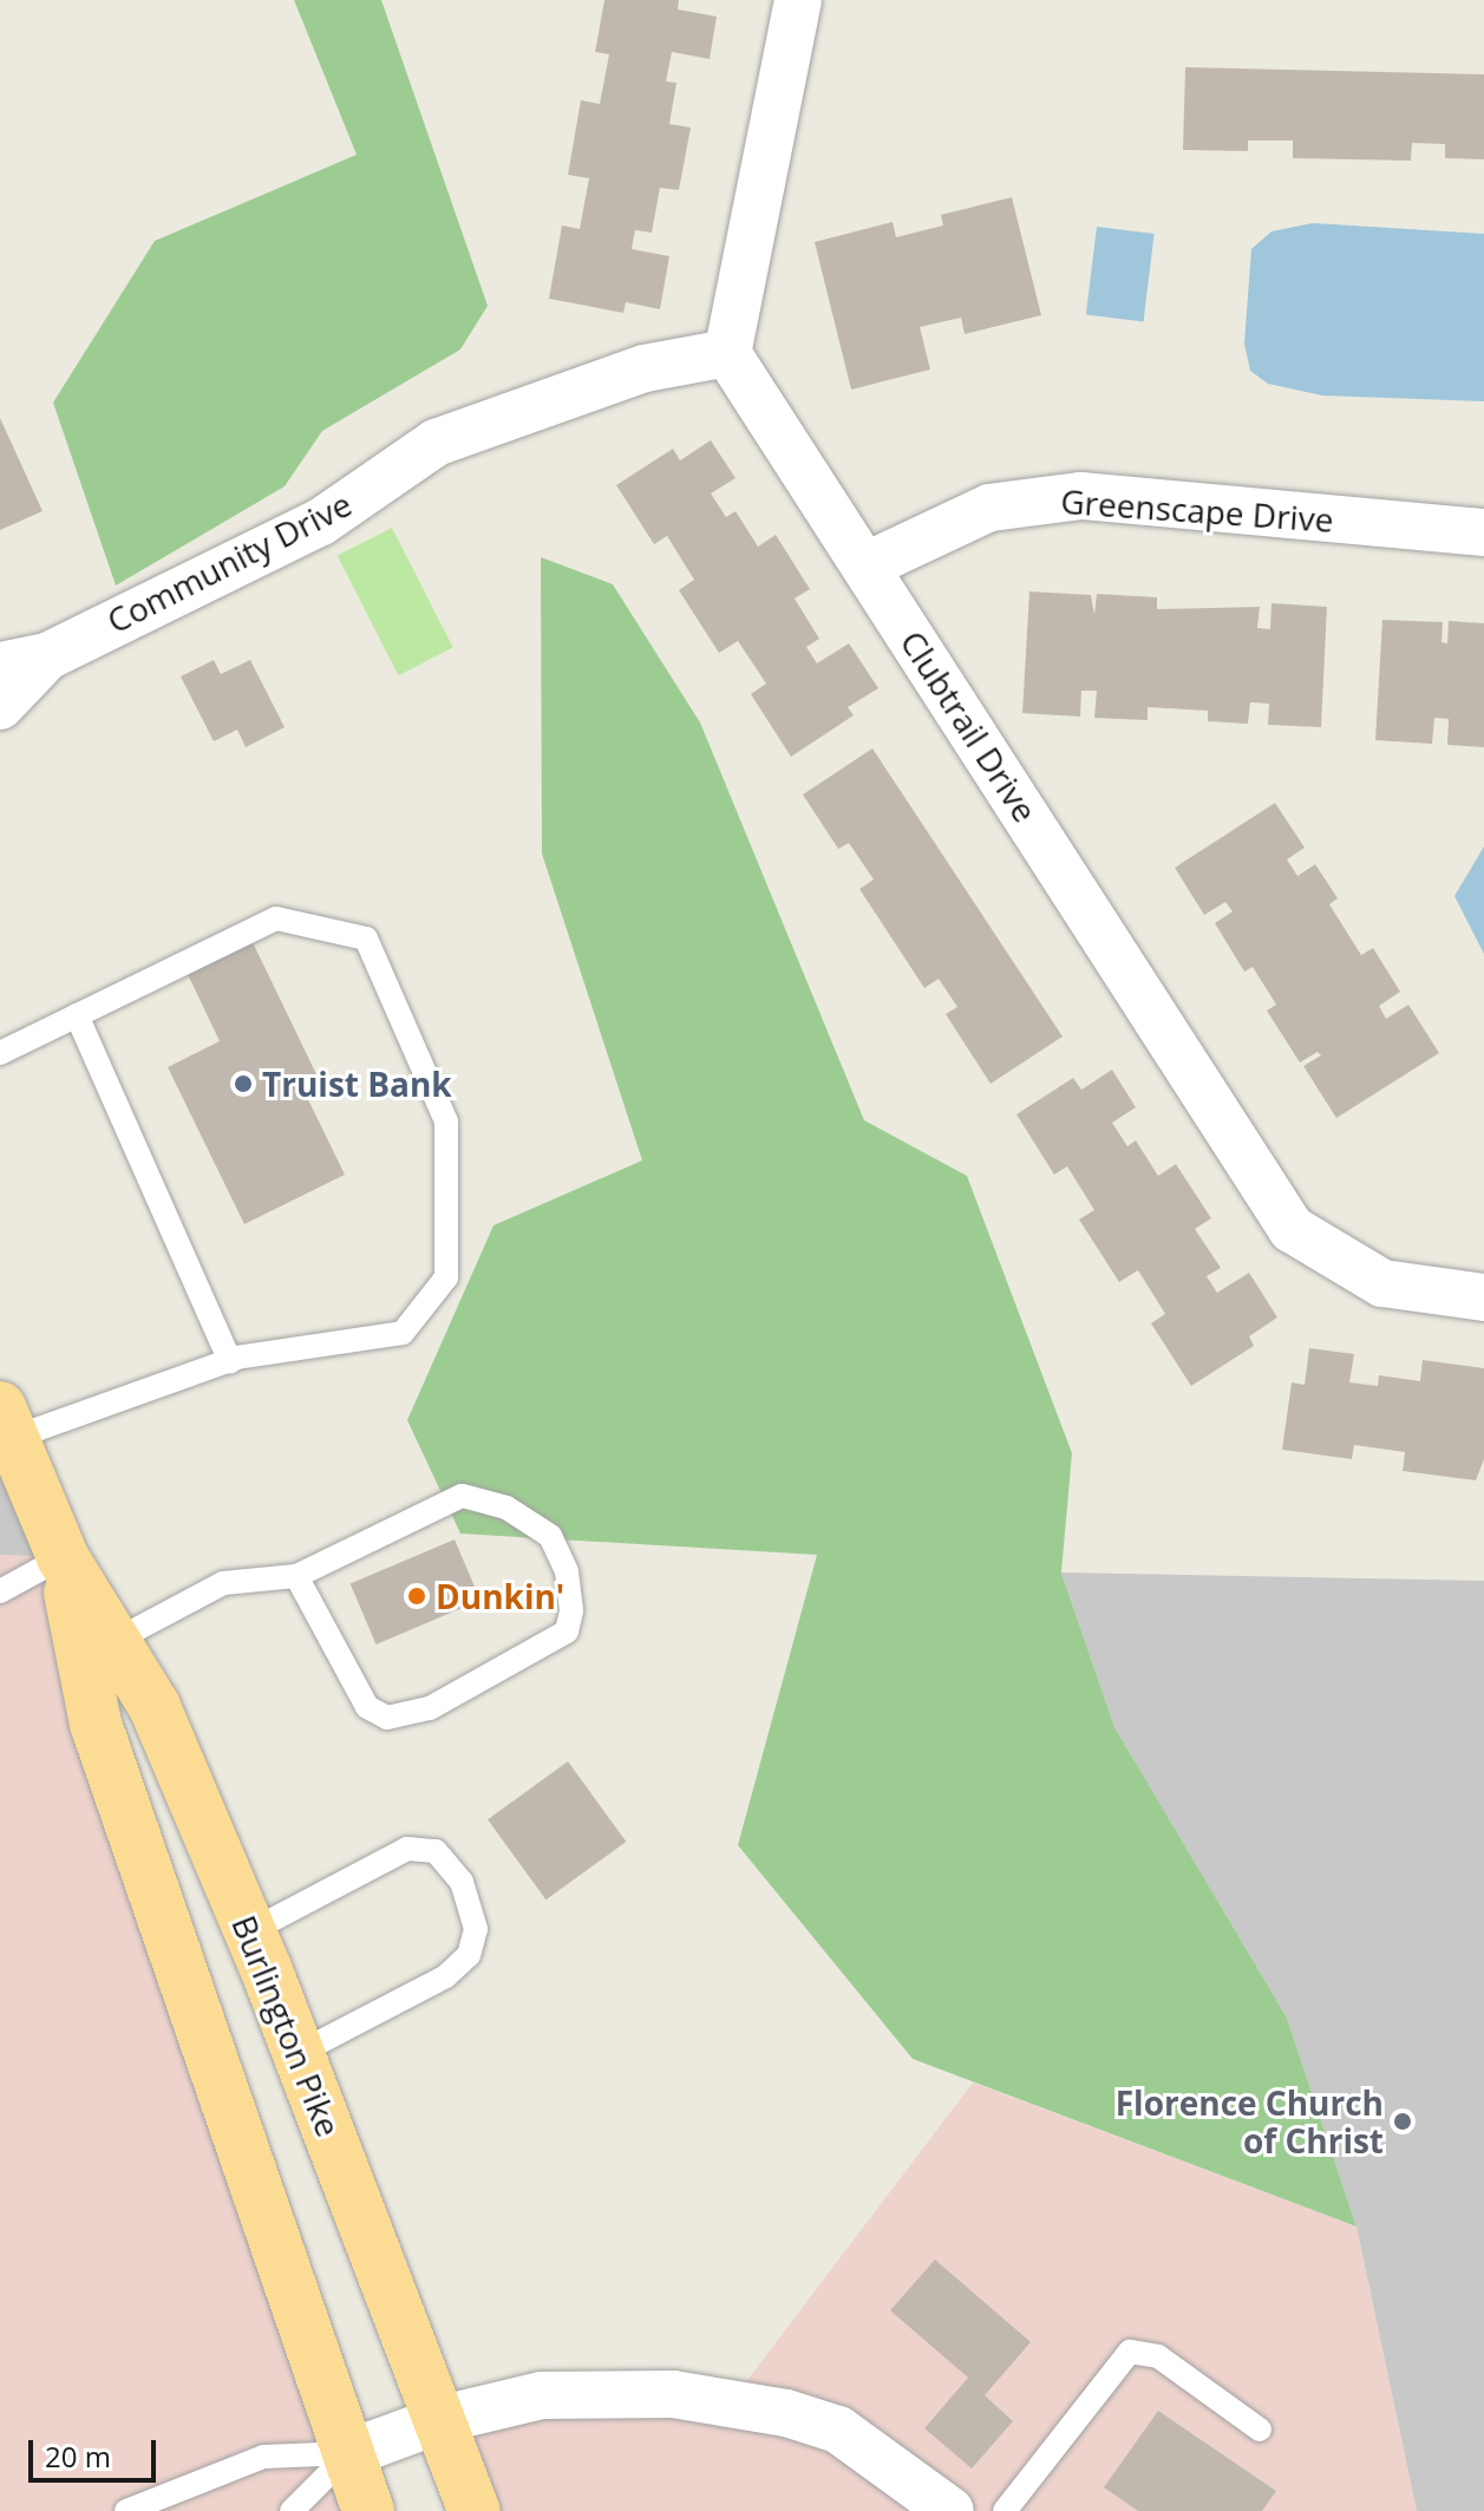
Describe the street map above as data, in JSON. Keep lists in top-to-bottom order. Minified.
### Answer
{"streets":{"main road":["Burlington Pike"],"street":["Greenscape Drive","Community Drive","Clubtrail Drive"]},"crossings":[["Greenscape Drive","Clubtrail Drive"],["Community Drive","Clubtrail Drive"]],"places":["Truist Bank","Dunkin'","Florence Church of Christ"],"scale_bar":"20 m"}
